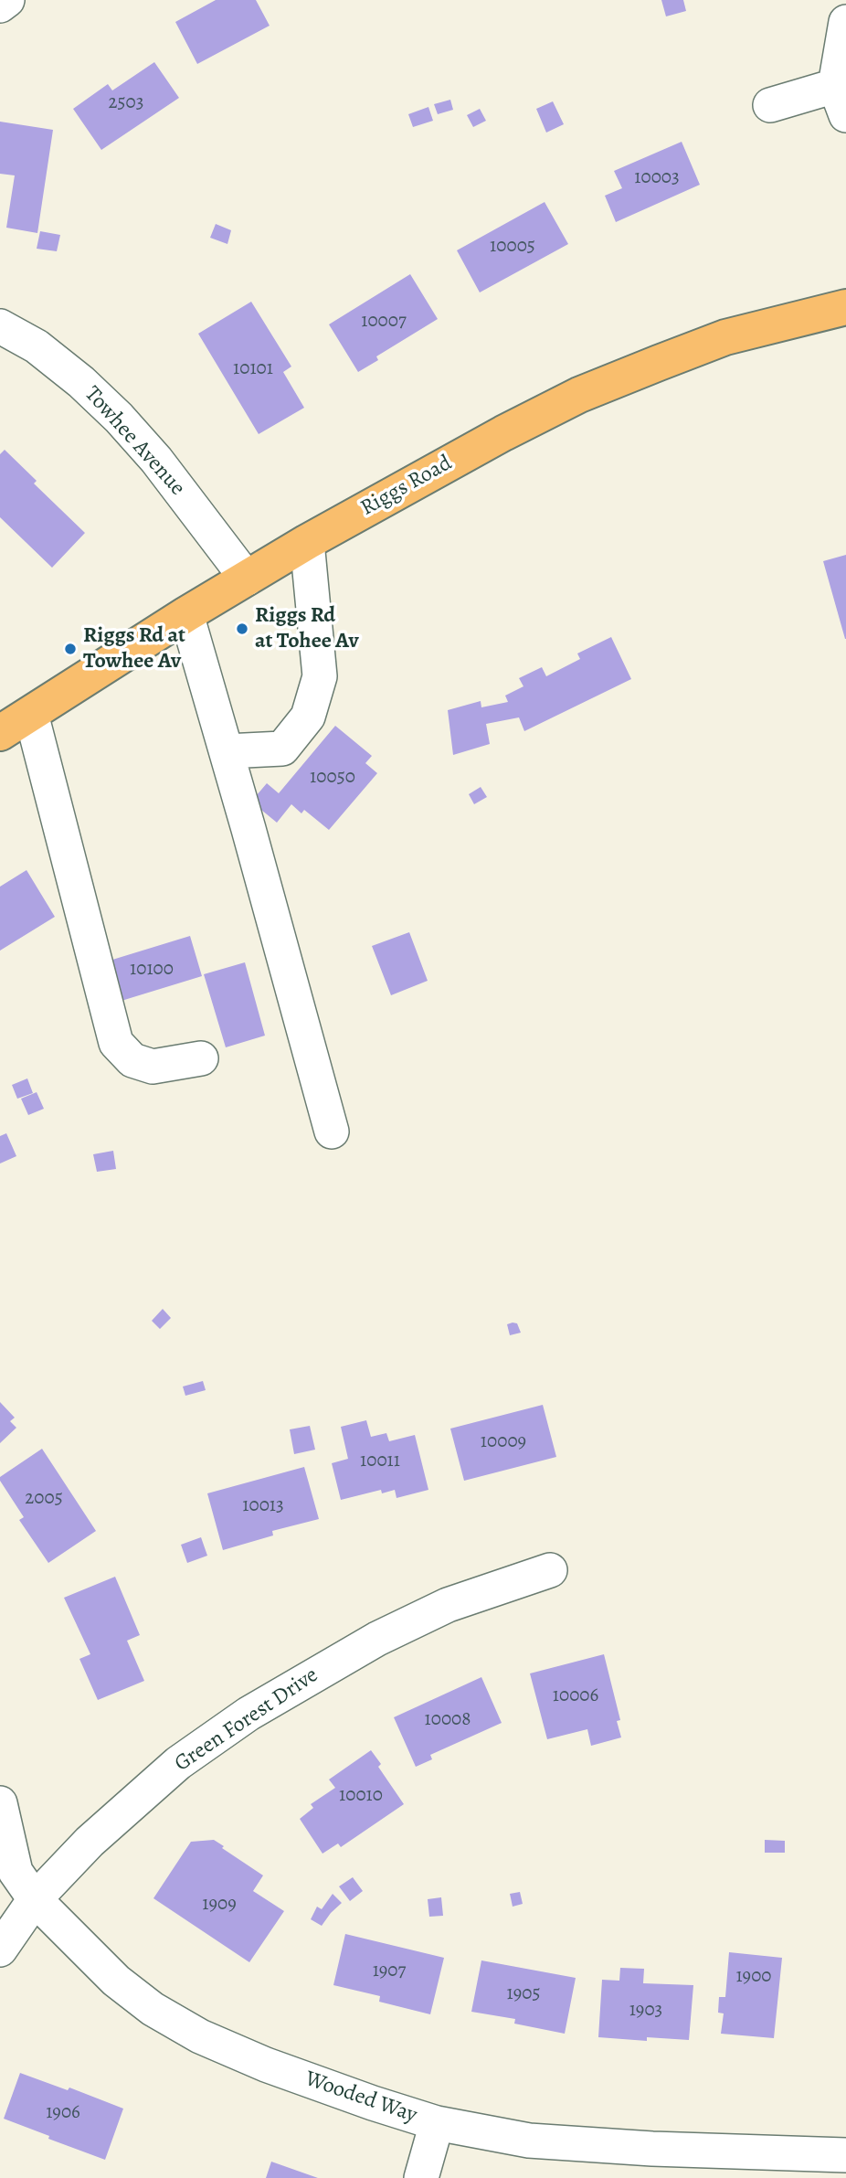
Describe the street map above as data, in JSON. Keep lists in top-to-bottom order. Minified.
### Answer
{"streets":{"main road":["Riggs Road"],"street":["Towhee Avenue","Green Forest Drive","Wooded Way"]},"crossings":[["Towhee Avenue","Riggs Road"],["Green Forest Drive","Wooded Way"]],"places":["Riggs Rd at Tohee Av","Riggs Rd at Towhee Av"],"house_numbers":["2503","10003","10005","10007","10101","10050","10100","10009","10011","2005","10013","10006","10008","10010","1909","1907","1900","1905","1903","1906"]}
